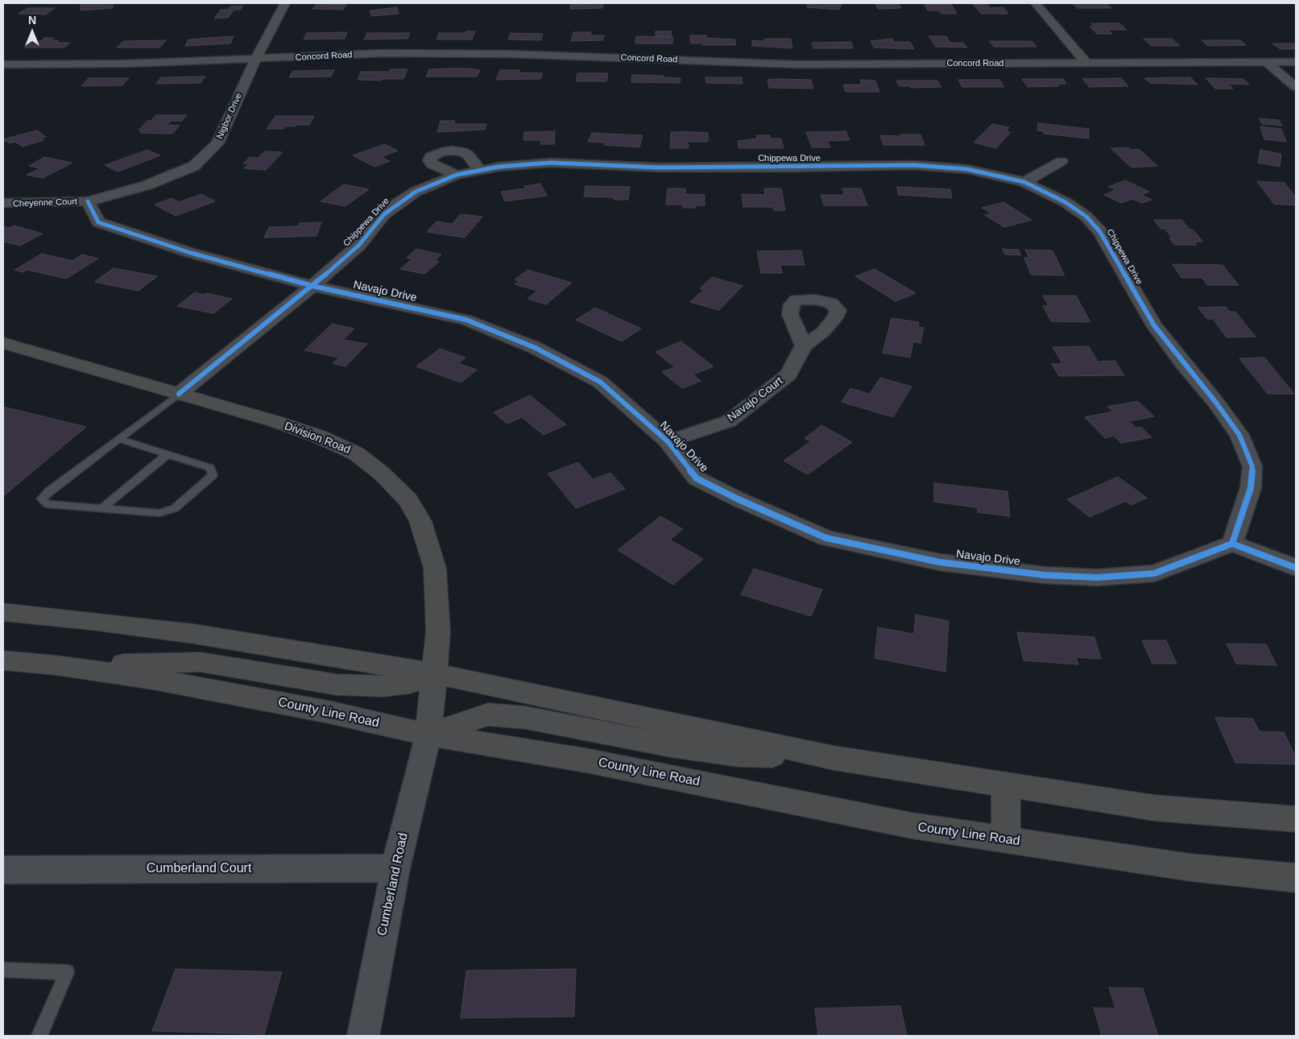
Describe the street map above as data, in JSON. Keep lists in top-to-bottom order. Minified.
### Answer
{"streets":{"main road":["Division Road","County Line Road"],"street":["Concord Road","Nigbor Drive","Chippewa Drive","Cheyenne Court","Navajo Drive","Navajo Court","Cumberland Court","Cumberland Road"]},"crossings":[["Concord Road","Nigbor Drive"],["Nigbor Drive","Cheyenne Court"],["Nigbor Drive","Navajo Drive"],["Chippewa Drive","Navajo Drive"],["Chippewa Drive","Division Road"],["Cheyenne Court","Navajo Drive"],["Navajo Drive","Navajo Court"],["Division Road","County Line Road"],["Division Road","Cumberland Road"],["County Line Road","Cumberland Road"],["Cumberland Court","Cumberland Road"]],"north":"top"}
